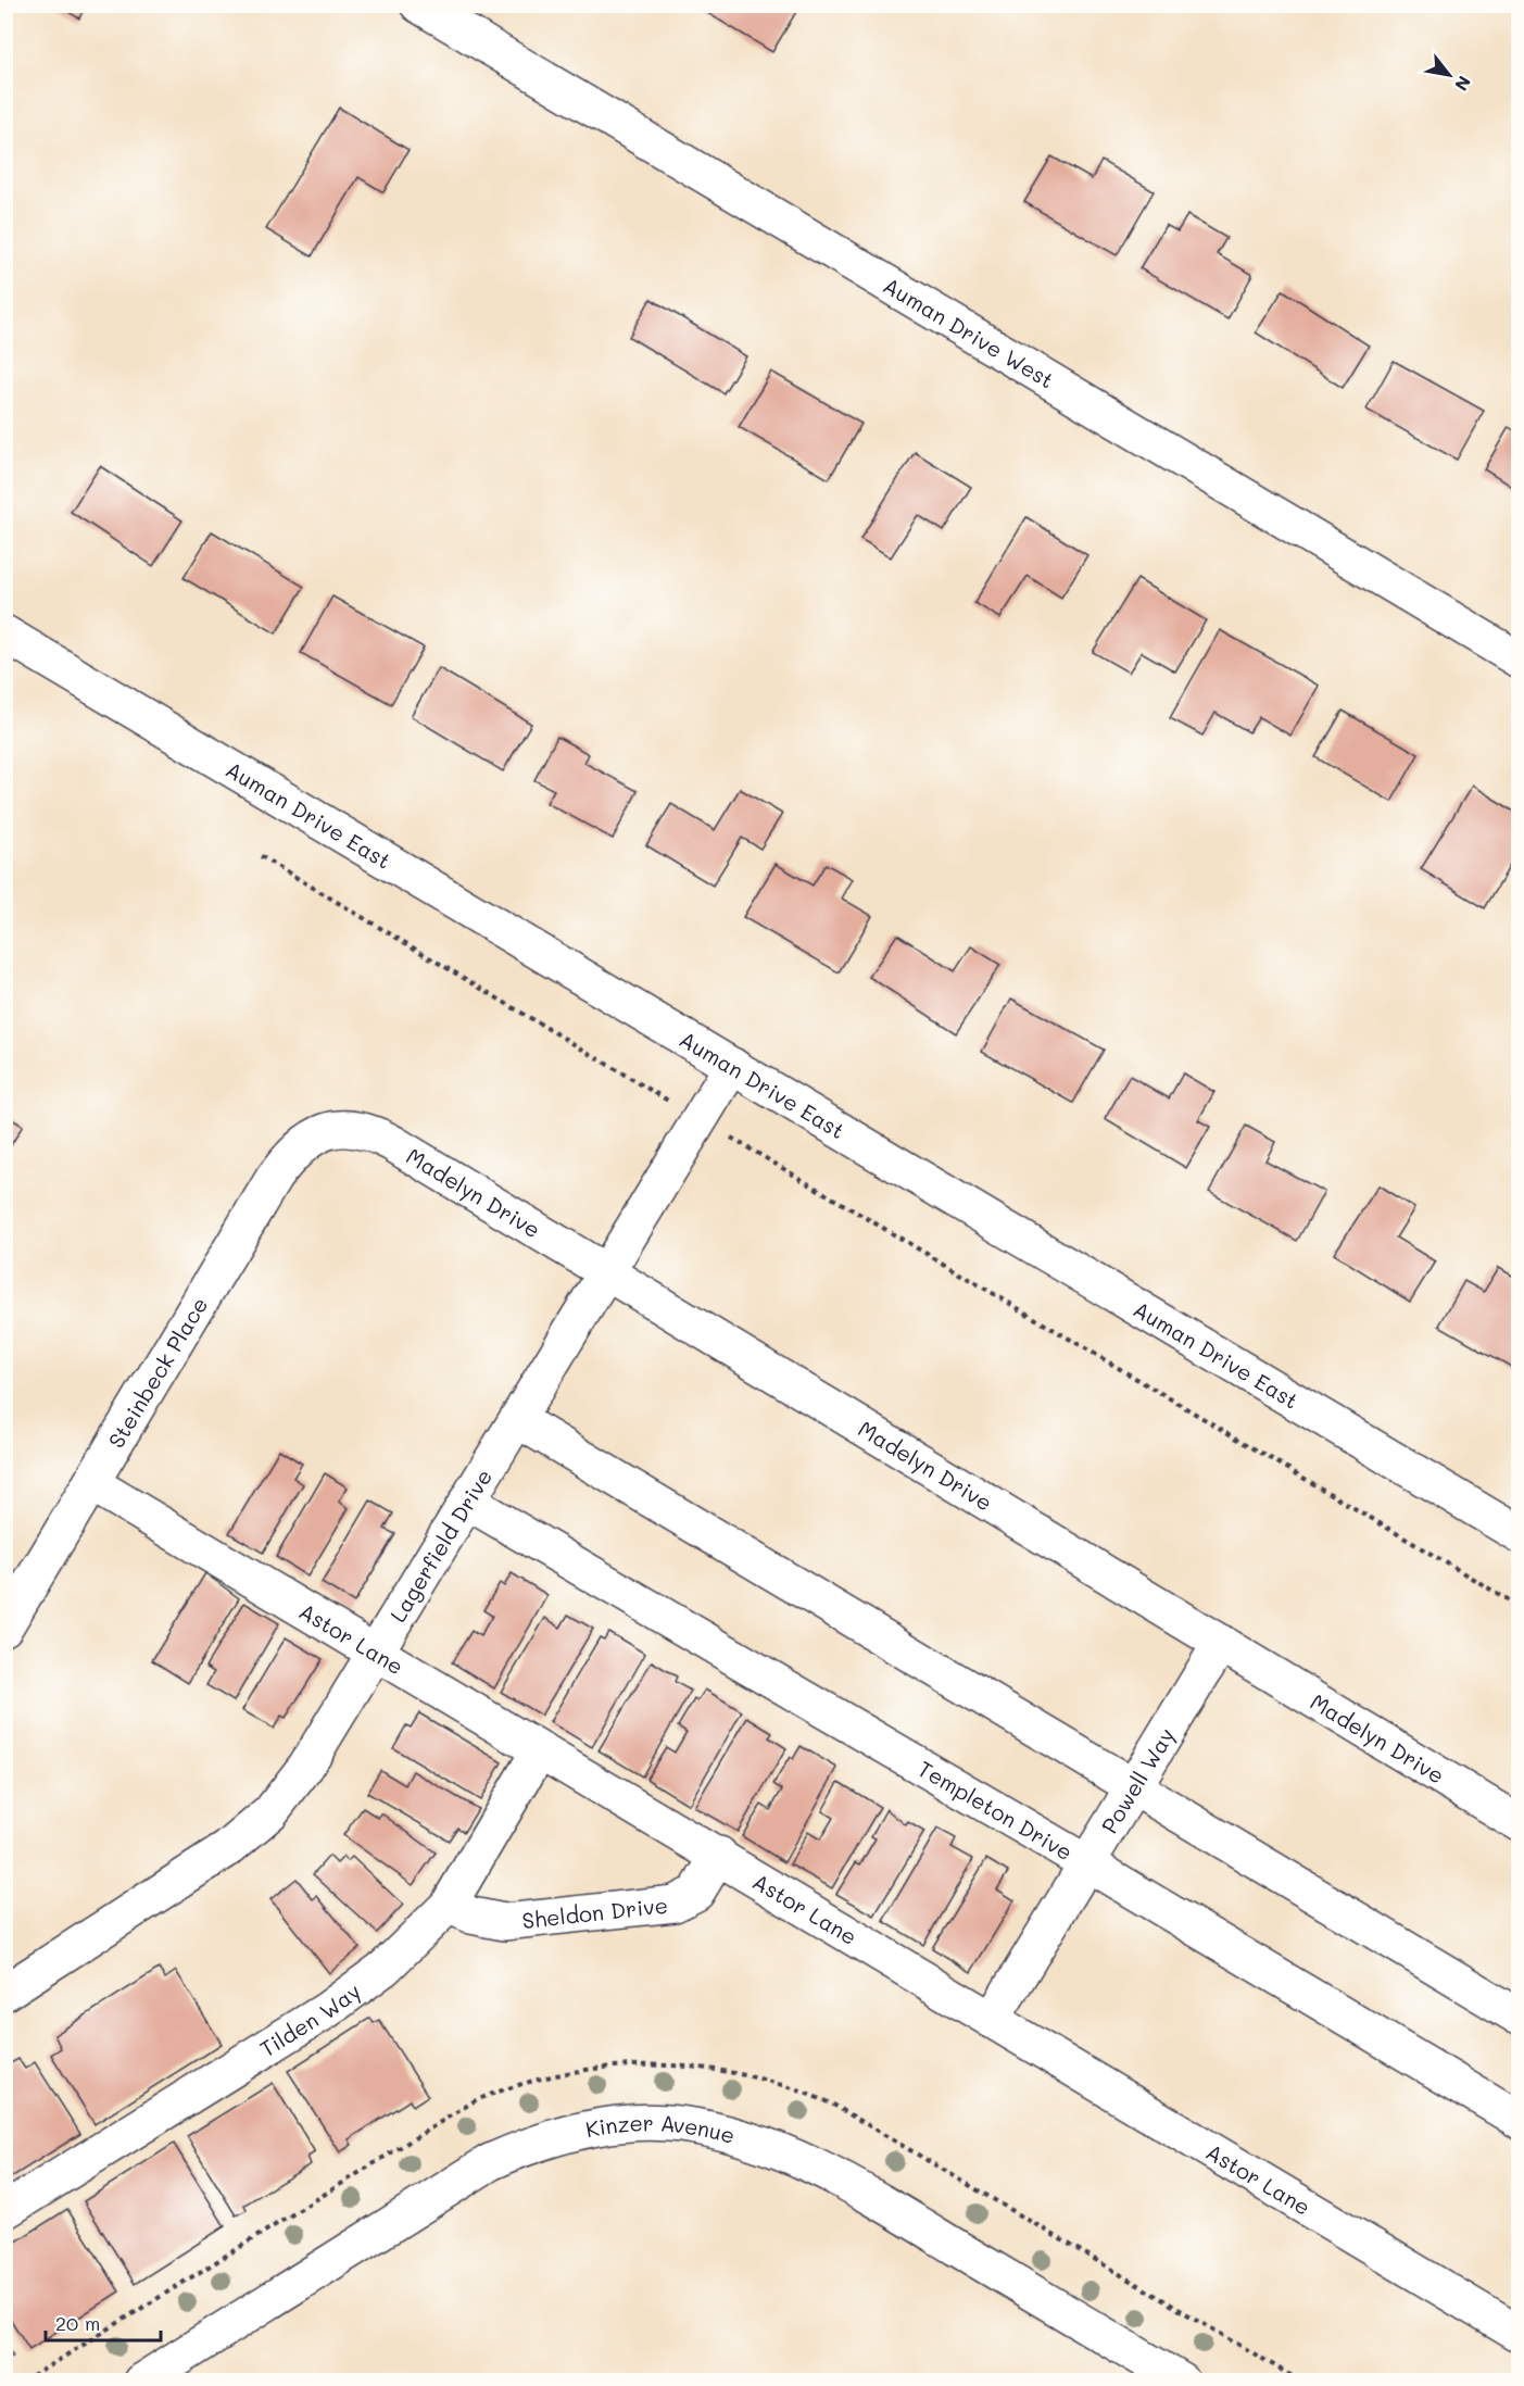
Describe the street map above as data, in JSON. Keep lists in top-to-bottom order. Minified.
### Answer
{"streets":{"street":["Auman Drive West","Auman Drive East","Madelyn Drive","Steinbeck Place","Lagerfield Drive","Astor Lane","Powell Way","Templeton Drive","Sheldon Drive","Tilden Way","Kinzer Avenue"]},"crossings":[["Auman Drive East","Lagerfield Drive"],["Madelyn Drive","Steinbeck Place"],["Madelyn Drive","Lagerfield Drive"],["Madelyn Drive","Powell Way"],["Steinbeck Place","Astor Lane"],["Lagerfield Drive","Astor Lane"],["Lagerfield Drive","Templeton Drive"],["Astor Lane","Powell Way"],["Astor Lane","Sheldon Drive"],["Astor Lane","Tilden Way"],["Powell Way","Templeton Drive"],["Sheldon Drive","Tilden Way"]],"scale_bar":"20 m","north":"bottom right"}
